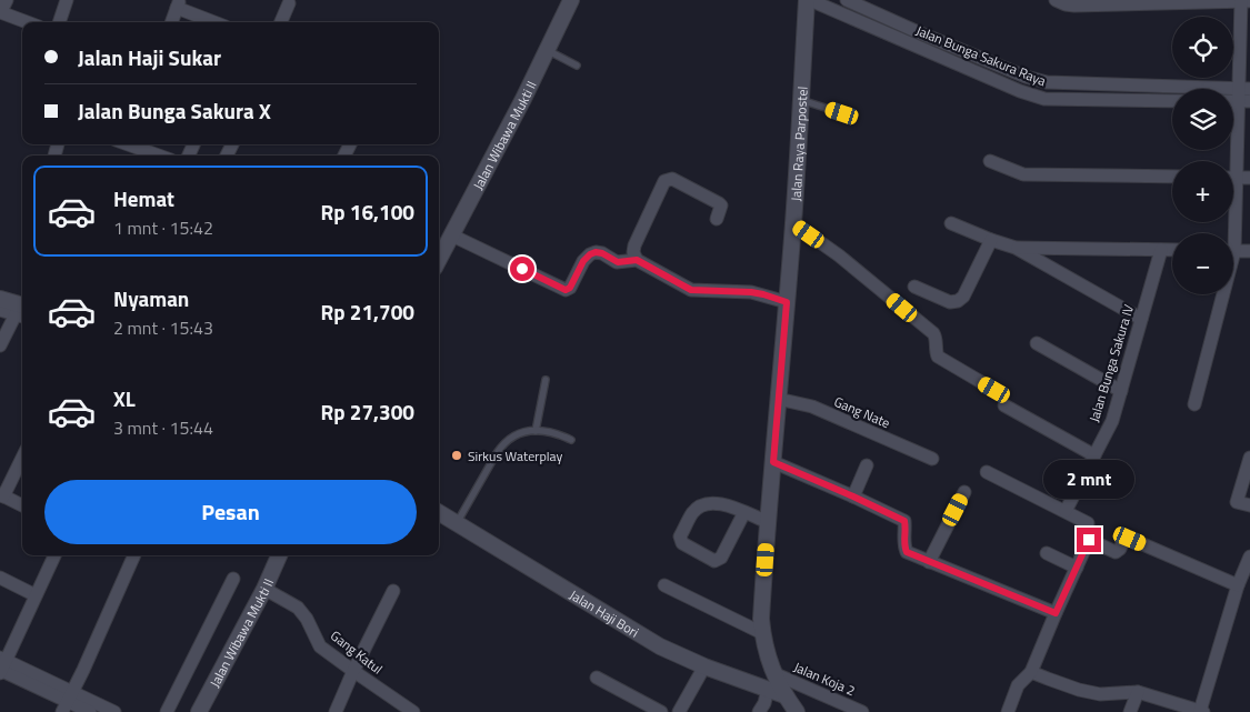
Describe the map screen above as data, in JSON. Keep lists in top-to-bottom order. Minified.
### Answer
{"streets":{"main road":["Jalan Wibawa Mukti II","Jalan Raya Parpostel","Jalan Haji Bori"],"street":["Jalan Bunga Sakura Raya","Jalan Bunga Sakura IV","Gang Nate","Gang Katul","Jalan Koja 2"]},"crossings":[["Jalan Bunga Sakura Raya","Jalan Raya Parpostel"],["Jalan Wibawa Mukti II","Gang Katul"],["Jalan Raya Parpostel","Gang Nate"],["Jalan Raya Parpostel","Jalan Haji Bori"],["Jalan Raya Parpostel","Jalan Koja 2"]],"places":["Sirkus Waterplay"],"page":{"map_buttons":["+","−"],"banner":["Jalan Haji Sukar","Jalan Bunga Sakura X"],"list":[{"name":"Hemat","note":"1 mnt · 15:42","value":"Rp 16,100"},{"name":"Nyaman","note":"2 mnt · 15:43","value":"Rp 21,700"},{"name":"XL","note":"3 mnt · 15:44","value":"Rp 27,300"}],"bubble":"2 mnt","buttons":"Pesan"}}
